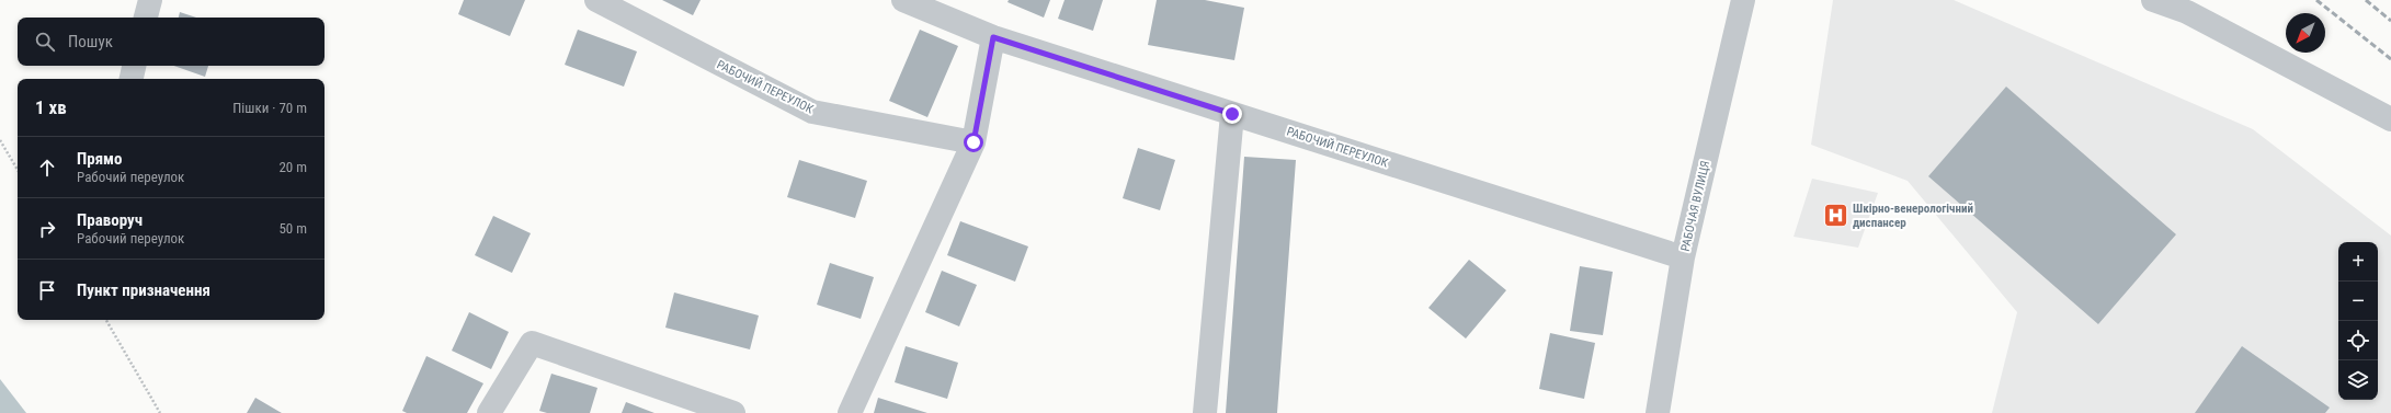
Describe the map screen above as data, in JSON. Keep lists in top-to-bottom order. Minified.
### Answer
{"streets":{"street":["РАБОЧИЙ ПЕРЕУЛОК","РАБОЧАЯ ВУЛИЦЯ"]},"crossings":[["РАБОЧИЙ ПЕРЕУЛОК","РАБОЧАЯ ВУЛИЦЯ"]],"places":{"hospital":["Шкірно-венерологічний диспансер"]},"north":"bottom left","page":{"search":"Пошук","heading":["1 хв","Пішки · 70 m"],"list":[["Прямо","Рабочий переулок","20 m"],["Праворуч","Рабочий переулок","50 m"],"Пункт призначення"],"map_buttons":["+","−"]}}
